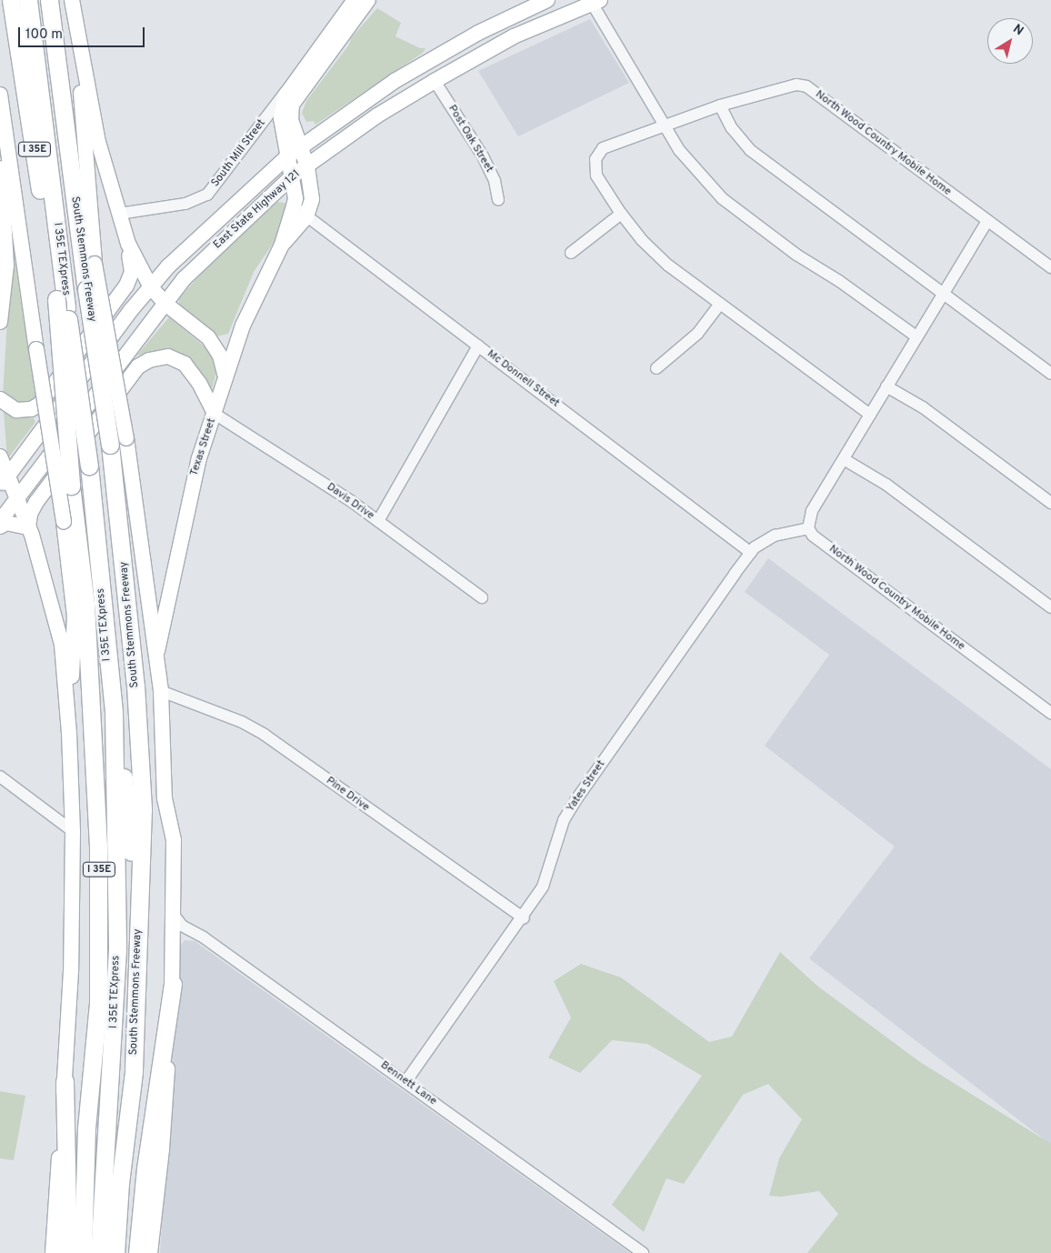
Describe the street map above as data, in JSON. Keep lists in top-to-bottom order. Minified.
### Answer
{"streets":{"highway":["I 35E","I 35E TEXpress","South Stemmons Freeway"],"main road":["South Mill Street","East State Highway 121","Texas Street"],"street":["Post Oak Street","North Wood Country Mobile Home","Mc Donnell Street","Davis Drive","Yates Street","Pine Drive","Bennett Lane"]},"crossings":[["Post Oak Street","East State Highway 121"],["North Wood Country Mobile Home","Yates Street"],["I 35E","I 35E TEXpress"],["South Mill Street","East State Highway 121"],["South Mill Street","South Stemmons Freeway"],["South Mill Street","Texas Street"],["East State Highway 121","South Stemmons Freeway"],["East State Highway 121","Texas Street"],["South Stemmons Freeway","Texas Street"],["South Stemmons Freeway","Pine Drive"],["South Stemmons Freeway","Bennett Lane"],["Mc Donnell Street","Texas Street"],["Mc Donnell Street","Yates Street"],["Texas Street","Davis Drive"],["Yates Street","Pine Drive"],["Yates Street","Bennett Lane"]],"scale_bar":"100 m","north":"top right"}
